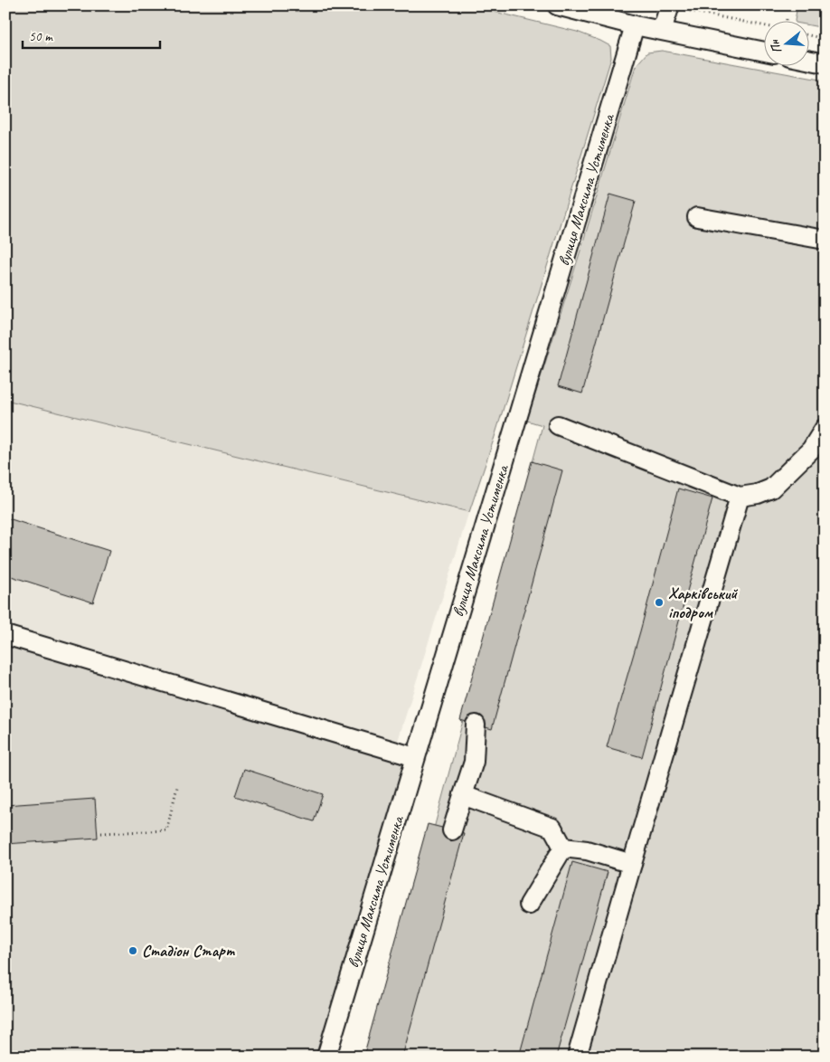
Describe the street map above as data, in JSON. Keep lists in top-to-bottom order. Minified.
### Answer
{"streets":{"street":["вулиця Максима Устименка"]},"places":["Харківський іподром","Стадіон Старт"],"scale_bar":"50 m","north":"left"}
